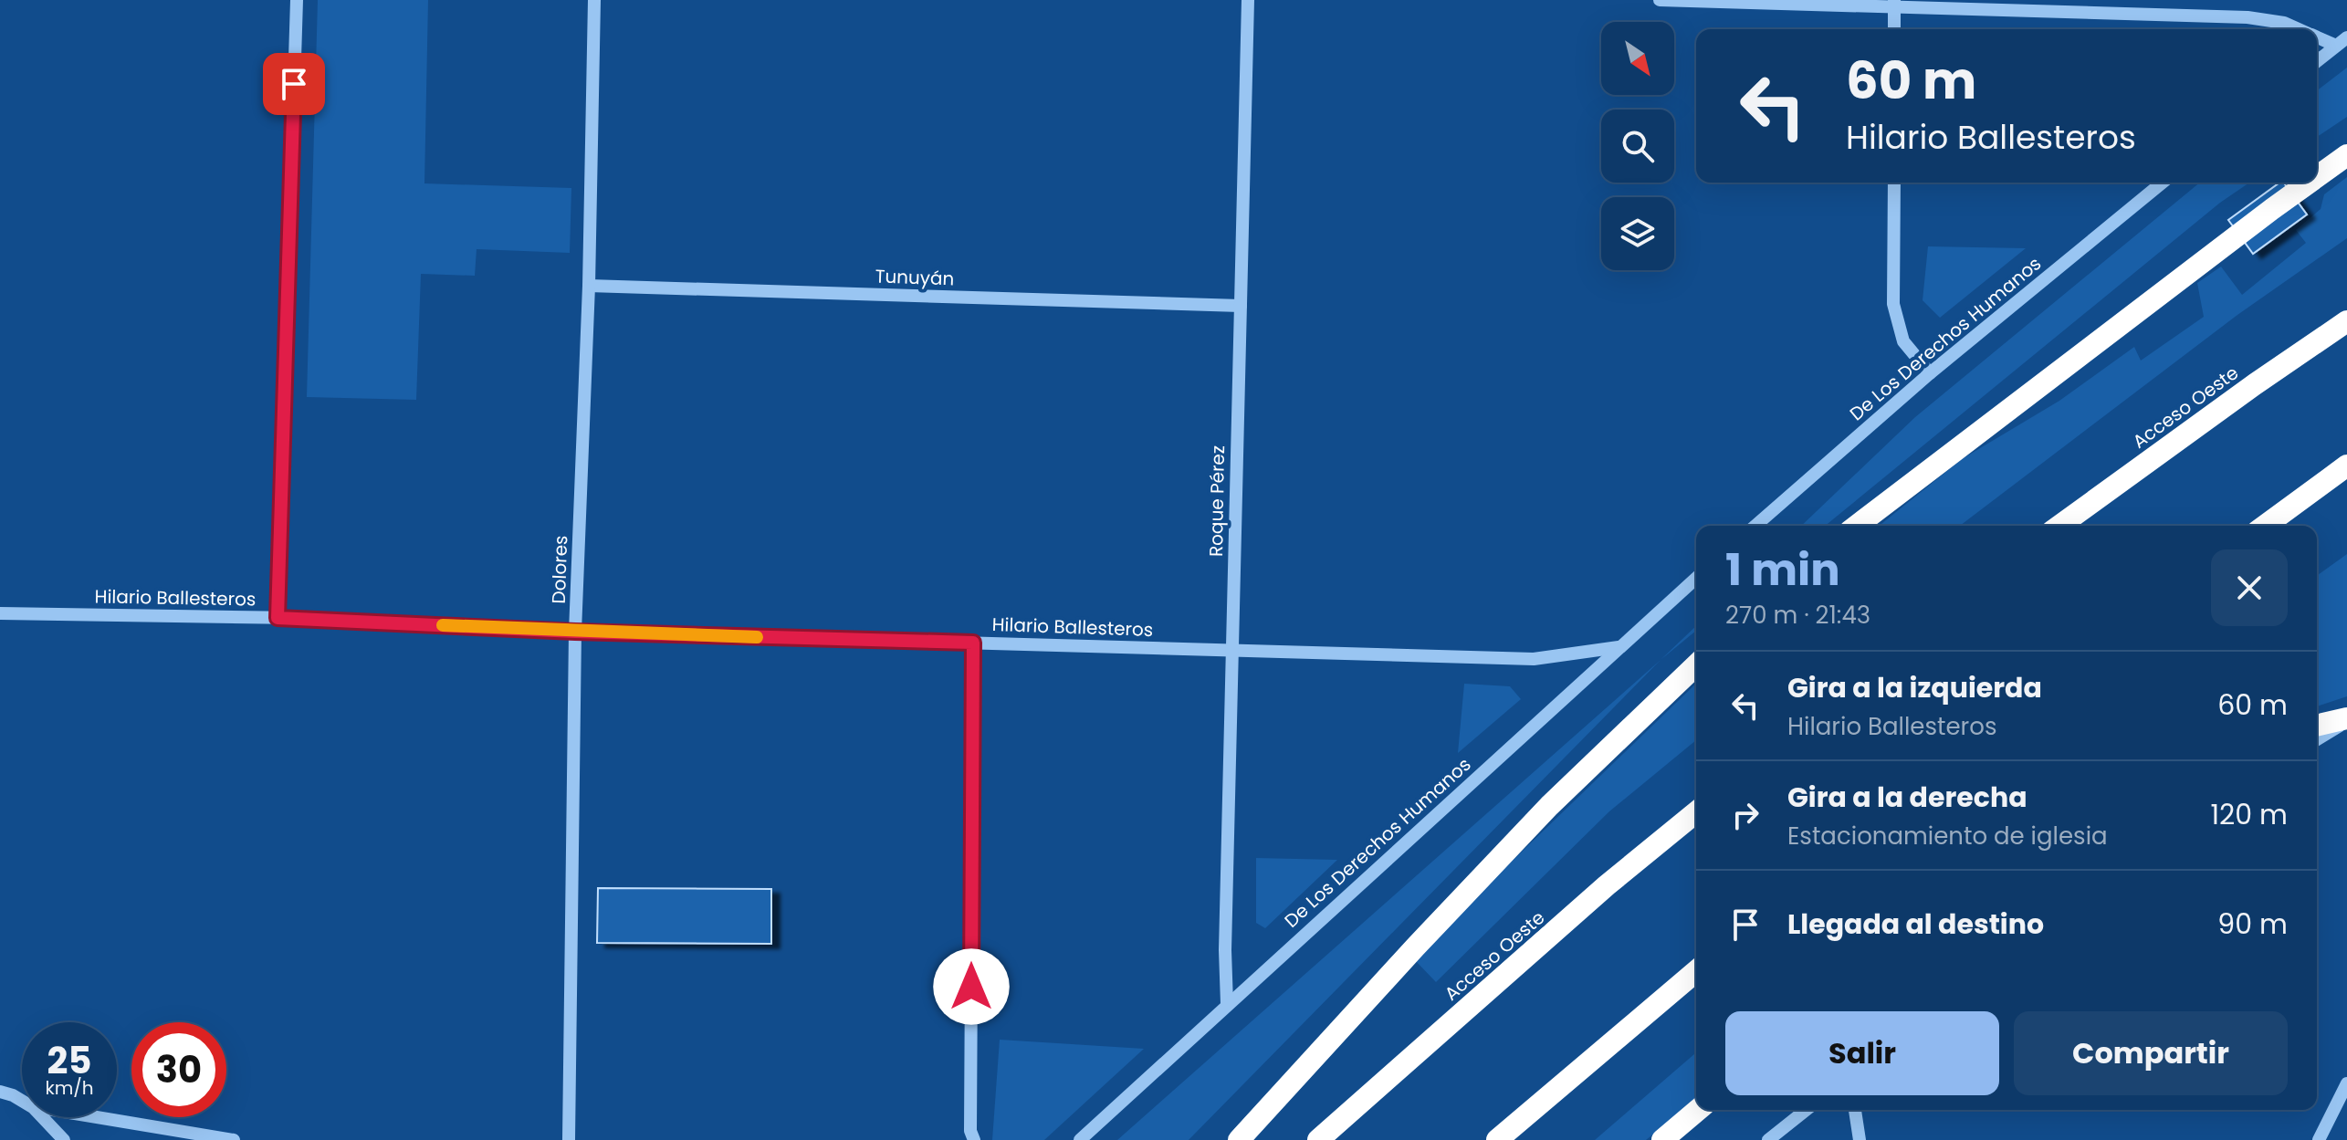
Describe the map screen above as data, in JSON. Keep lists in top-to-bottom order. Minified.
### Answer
{"streets":{"highway":["Acceso Oeste"],"street":["Tunuyán","De Los Derechos Humanos","Roque Pérez","Dolores","Hilario Ballesteros"]},"crossings":[["Tunuyán","Roque Pérez"],["Tunuyán","Dolores"],["De Los Derechos Humanos","Roque Pérez"],["De Los Derechos Humanos","Hilario Ballesteros"],["Roque Pérez","Hilario Ballesteros"],["Dolores","Hilario Ballesteros"]],"north":"bottom right","page":{"turn":["60 m","Hilario Ballesteros"],"heading":["1 min","270 m · 21:43"],"list":[{"name":"Gira a la izquierda","note":"Hilario Ballesteros","value":"60 m"},{"name":"Gira a la derecha","note":"Estacionamiento de iglesia","value":"120 m"},{"name":"Llegada al destino","value":"90 m"}],"buttons":["Salir","Compartir"],"speed":"25 km/h","limit":"30"}}
